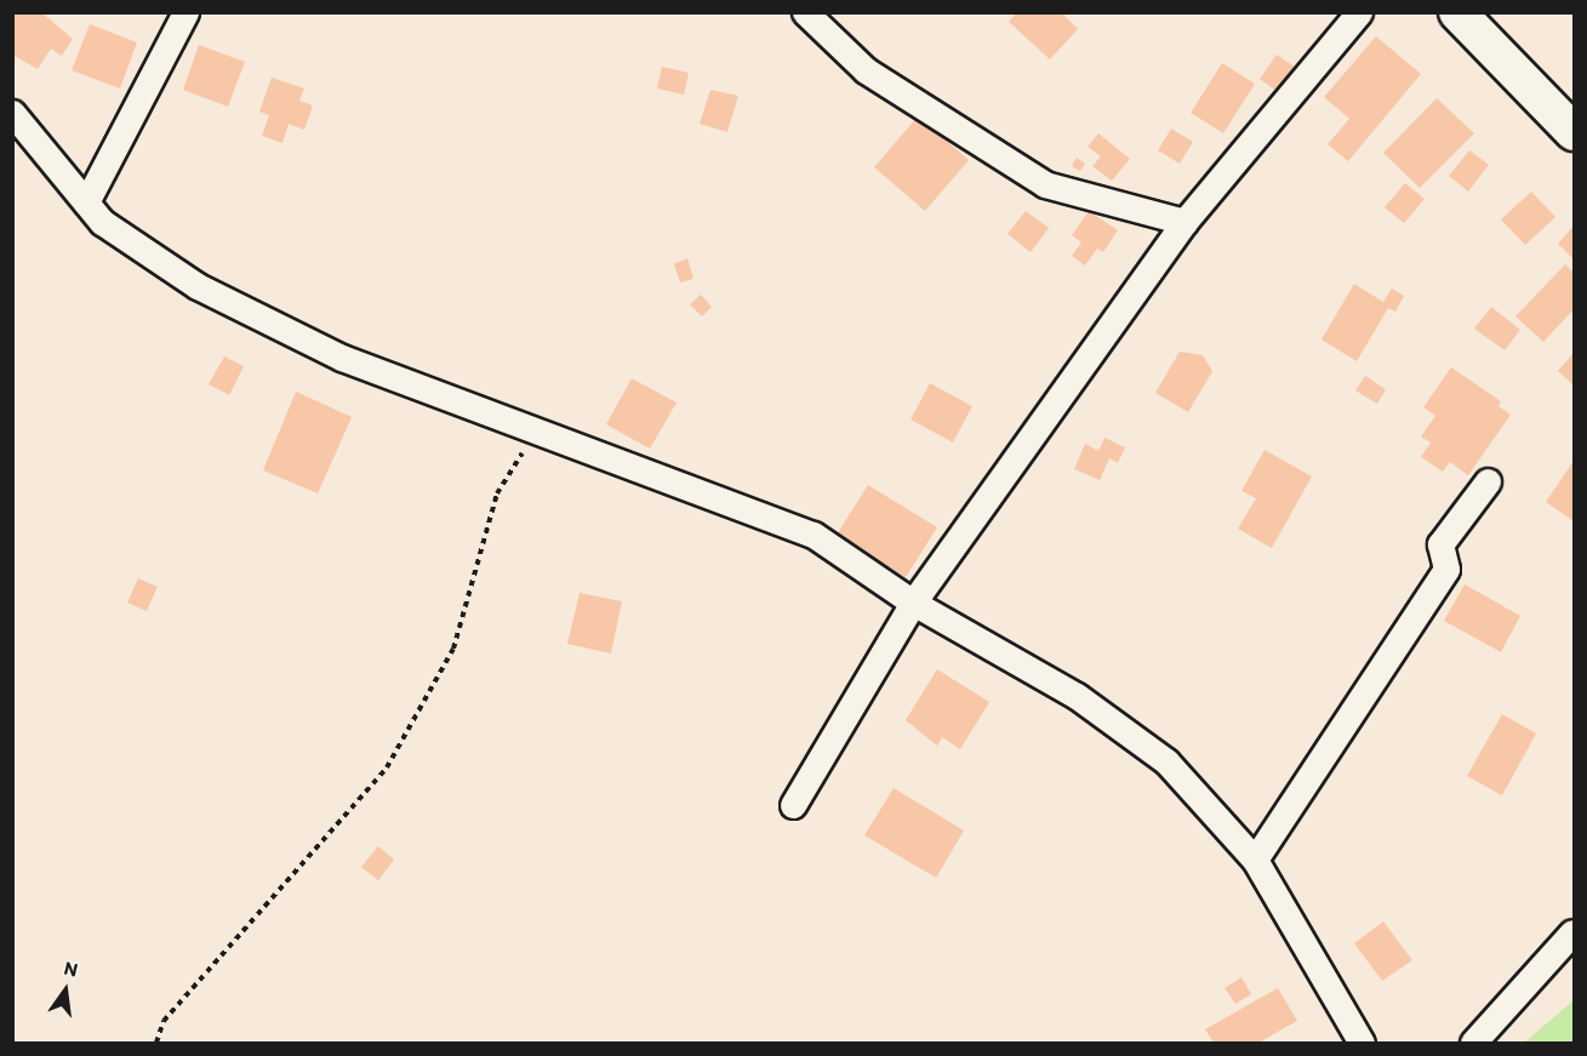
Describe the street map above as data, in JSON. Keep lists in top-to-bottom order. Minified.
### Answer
{"north":"top"}
